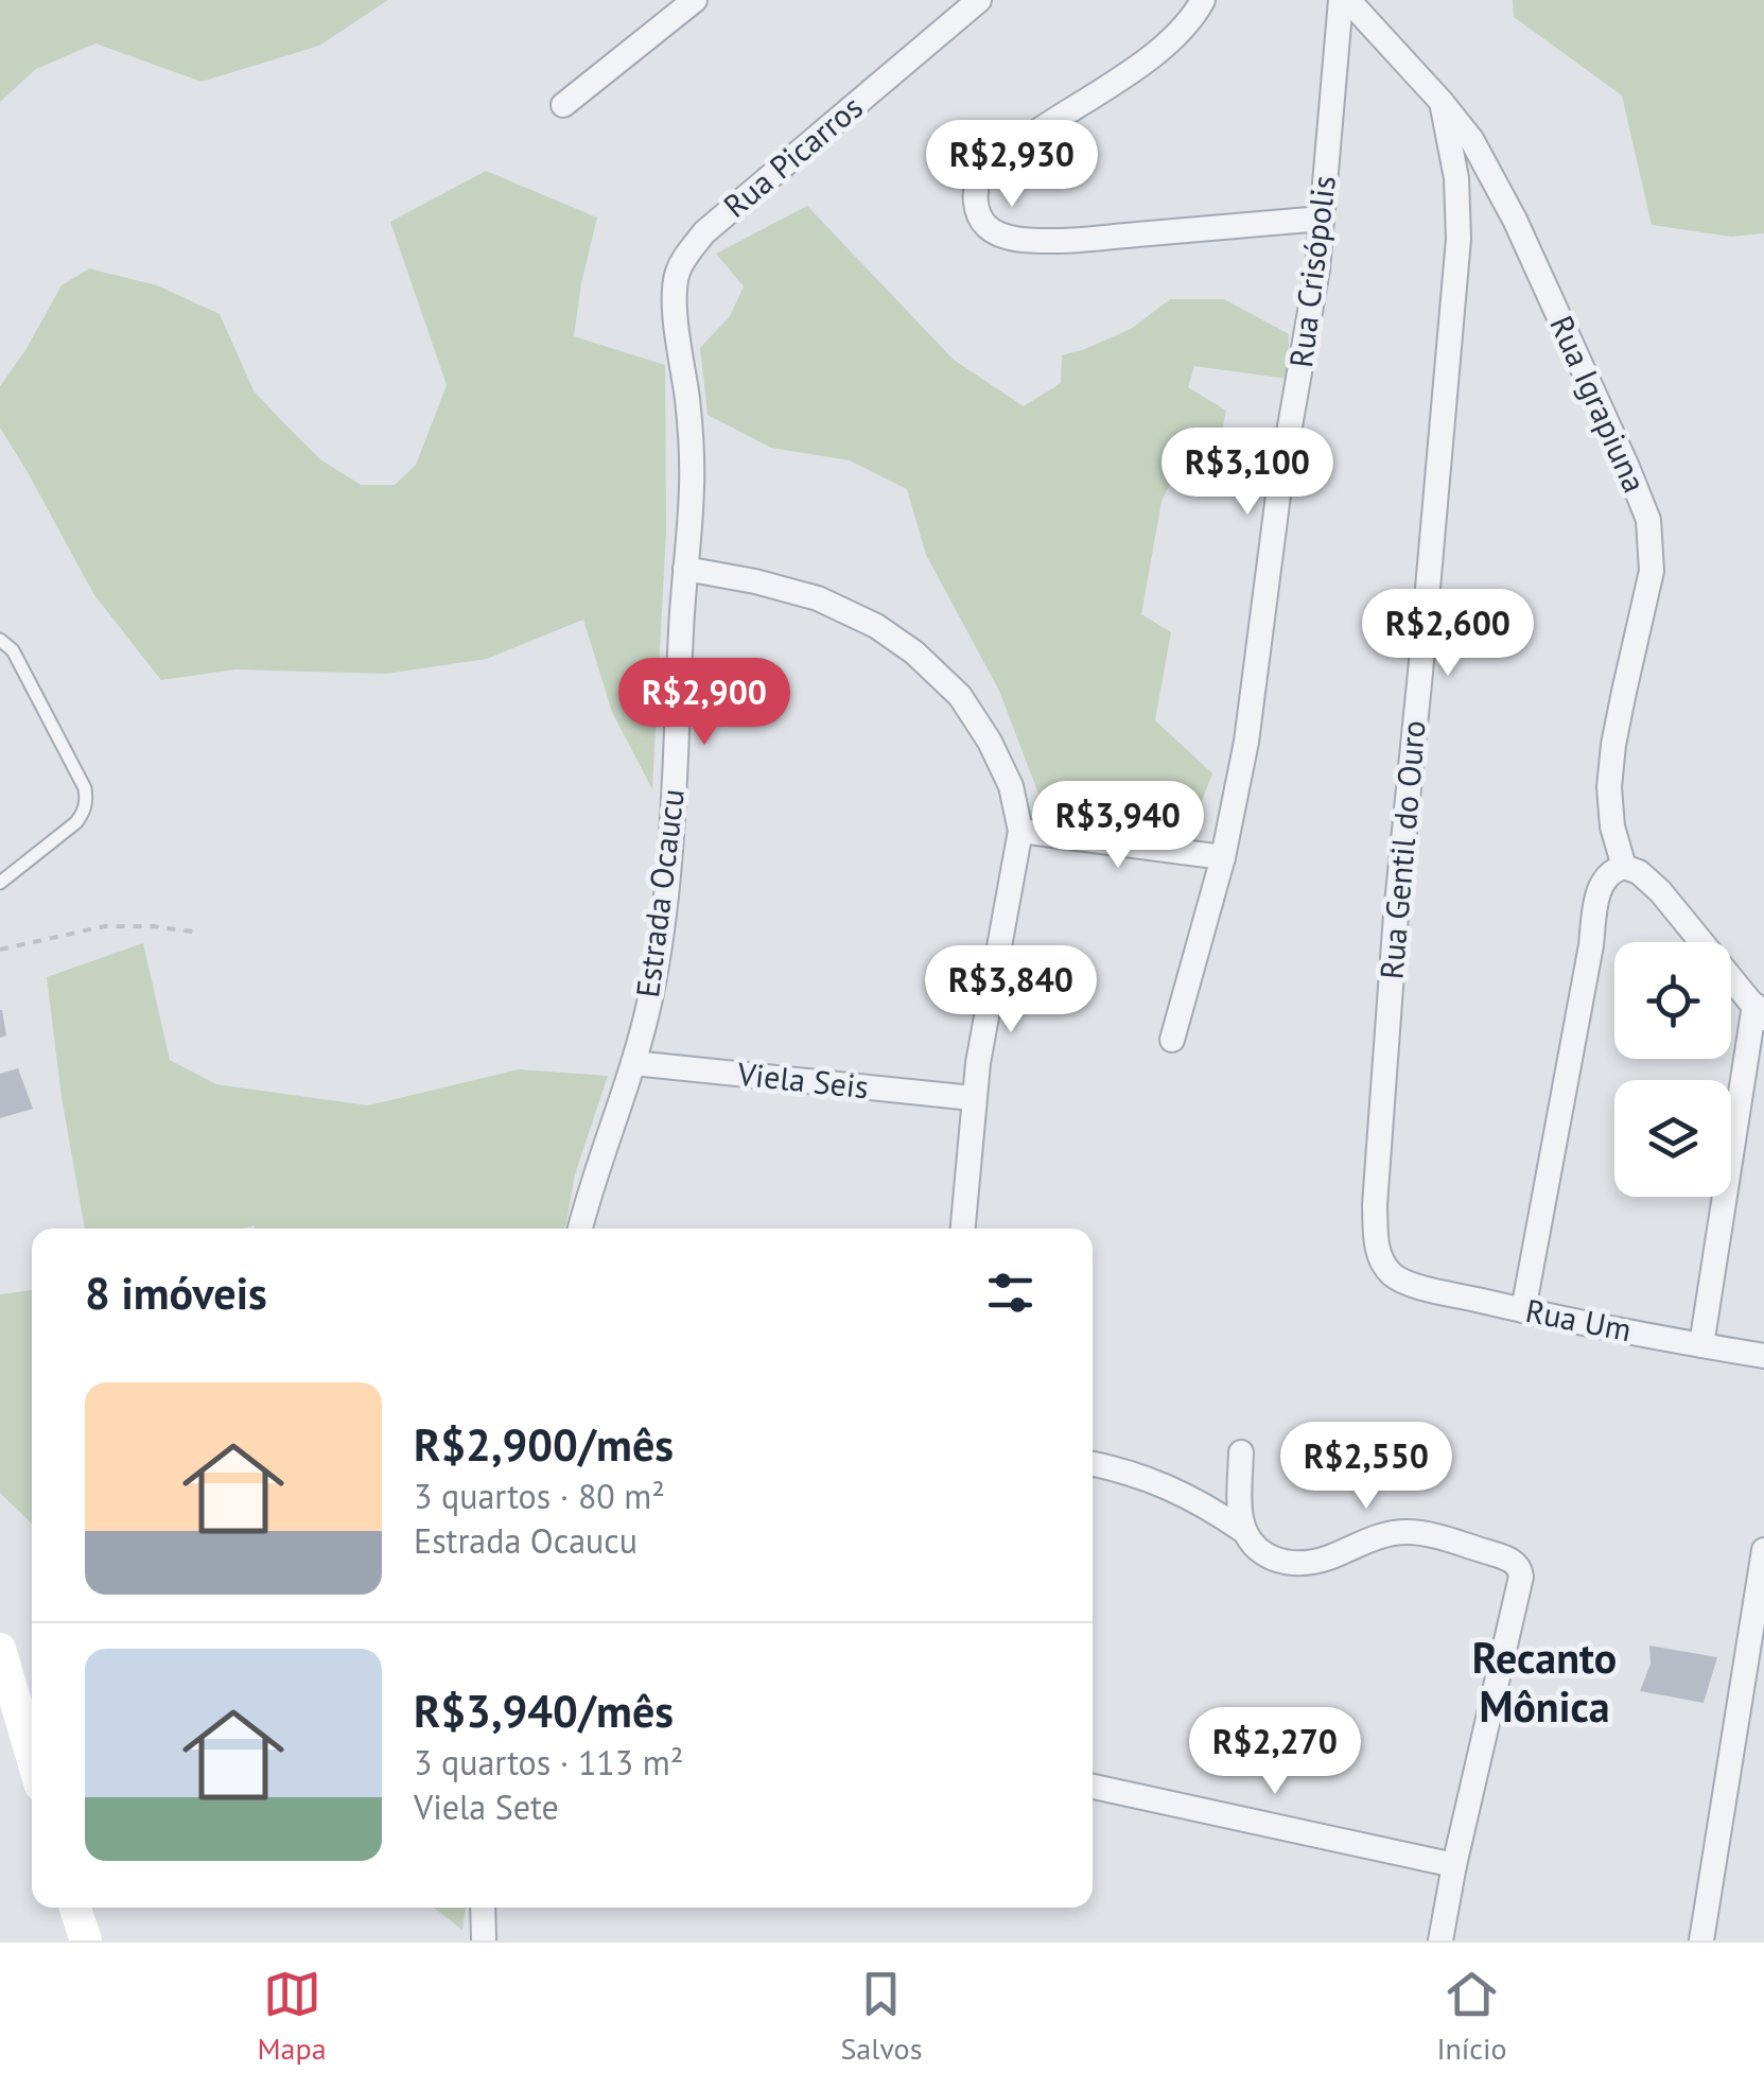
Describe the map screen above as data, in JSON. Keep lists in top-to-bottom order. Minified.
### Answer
{"streets":{"street":["Rua Picarros","Rua Crisópolis","Rua Igrapiuna","Rua Gentil do Ouro","Estrada Ocaucu","Viela Seis","Rua Um"]},"crossings":[["Rua Picarros","Estrada Ocaucu"],["Rua Crisópolis","Rua Igrapiuna"],["Rua Igrapiuna","Rua Gentil do Ouro"],["Rua Gentil do Ouro","Rua Um"],["Estrada Ocaucu","Viela Seis"]],"districts":["Recanto Mônica"],"page":{"price":["R$2,930","R$3,100","R$2,600","R$2,900","R$3,940","R$3,840","R$2,550","R$2,270"],"heading":"8 imóveis","list":[{"name":"R$2,900/mês","note":"3 quartos · 80 m² · Estrada Ocaucu"},{"name":"R$3,940/mês","note":"3 quartos · 113 m² · Viela Sete"}],"tabs":["Mapa","Salvos","Início"]}}
